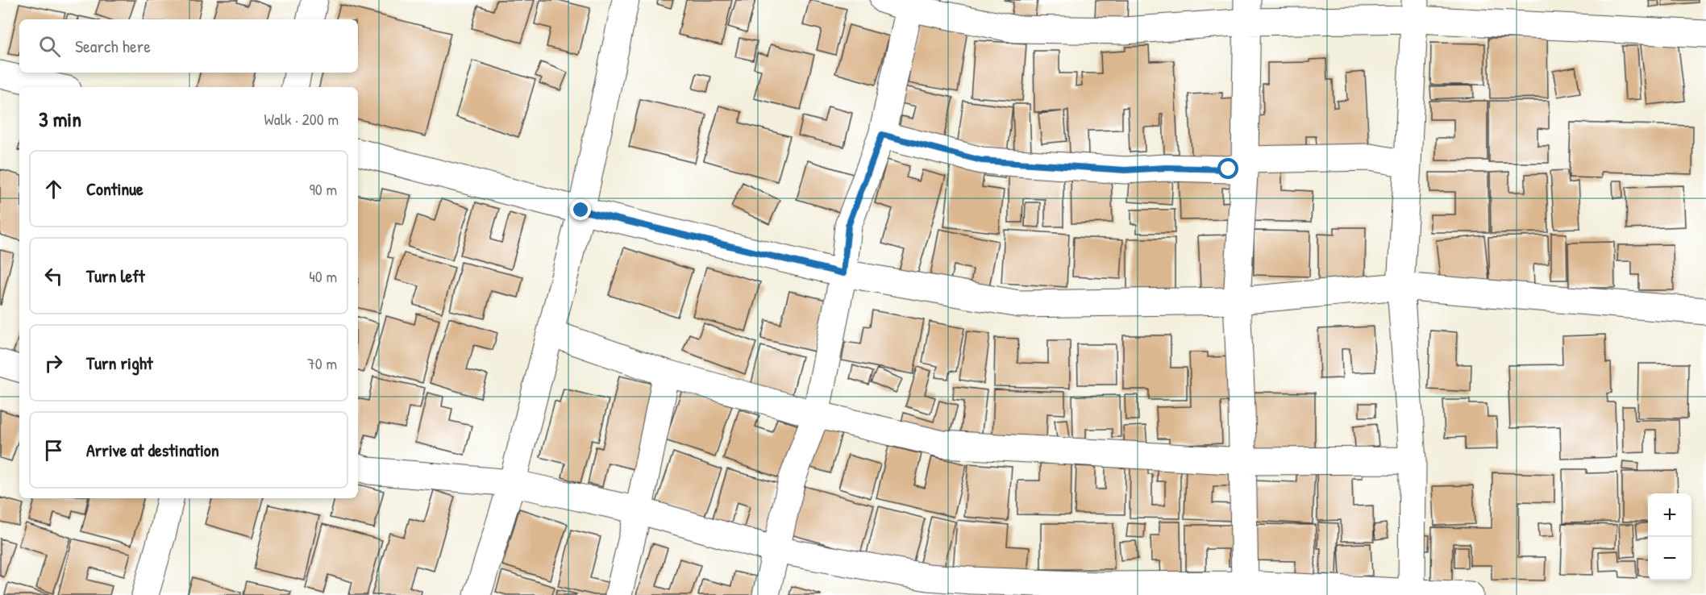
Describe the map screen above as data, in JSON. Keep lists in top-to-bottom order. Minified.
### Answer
{"page":{"search":"Search here","heading":["3 min","Walk · 200 m"],"list":[["Continue","90 m"],["Turn left","40 m"],["Turn right","70 m"],"Arrive at destination"],"map_buttons":["+","−"]}}
